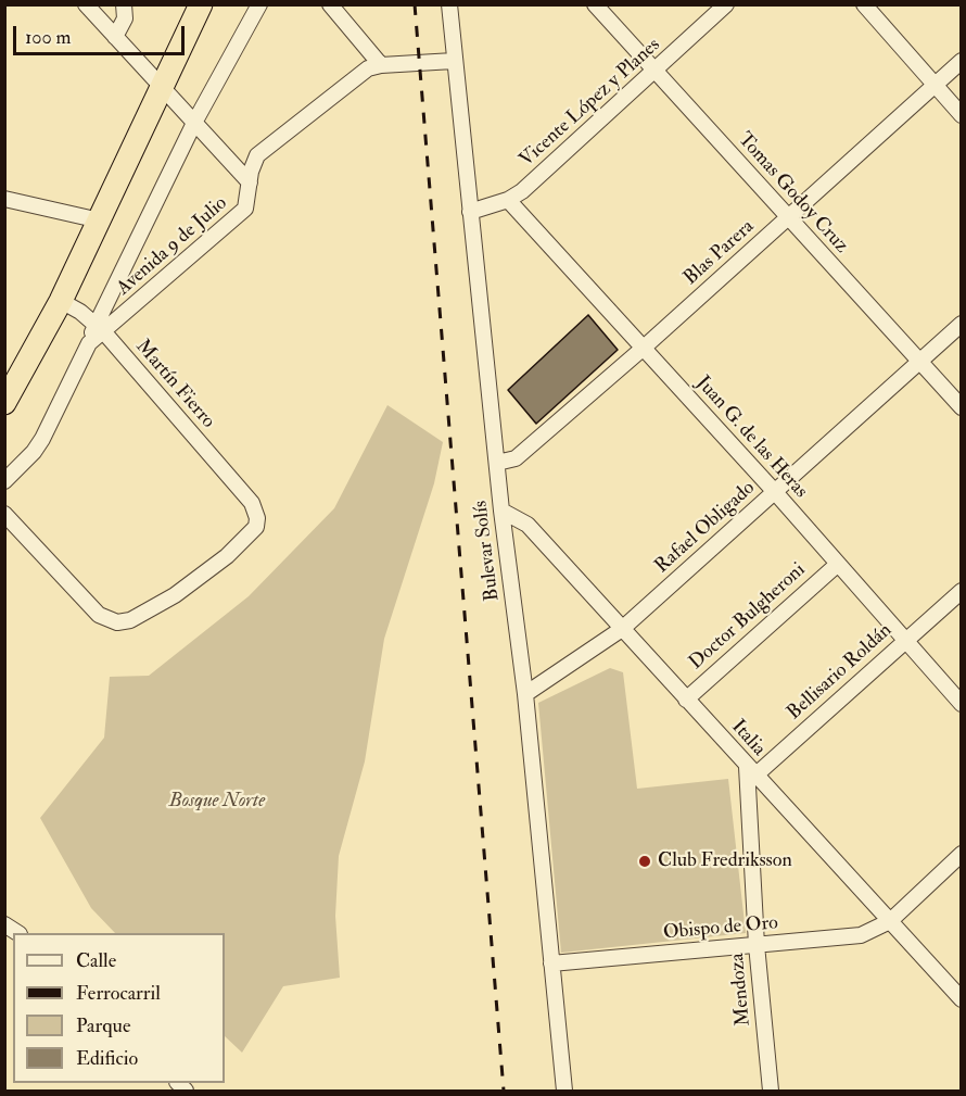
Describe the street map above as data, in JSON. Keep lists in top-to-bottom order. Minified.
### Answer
{"streets":{"street":["Vicente López y Planes","Tomas Godoy Cruz","Avenida 9 de Julio","Blas Parera","Martín Fierro","Juan G. de las Heras","Rafael Obligado","Bulevar Solís","Doctor Bulgheroni","Bellisario Roldán","Italia","Obispo de Oro","Mendoza"]},"crossings":[["Vicente López y Planes","Tomas Godoy Cruz"],["Vicente López y Planes","Juan G. de las Heras"],["Vicente López y Planes","Bulevar Solís"],["Tomas Godoy Cruz","Blas Parera"],["Tomas Godoy Cruz","Rafael Obligado"],["Avenida 9 de Julio","Martín Fierro"],["Blas Parera","Juan G. de las Heras"],["Blas Parera","Bulevar Solís"],["Juan G. de las Heras","Rafael Obligado"],["Juan G. de las Heras","Doctor Bulgheroni"],["Juan G. de las Heras","Bellisario Roldán"],["Rafael Obligado","Bulevar Solís"],["Rafael Obligado","Italia"],["Bulevar Solís","Italia"],["Bulevar Solís","Obispo de Oro"],["Doctor Bulgheroni","Italia"],["Bellisario Roldán","Italia"],["Bellisario Roldán","Mendoza"],["Italia","Obispo de Oro"],["Italia","Mendoza"],["Obispo de Oro","Mendoza"]],"parks":["Bosque Norte"],"places":["Club Fredriksson"],"legend":["Calle","Ferrocarril","Parque","Edificio"],"scale_bar":"100 m"}
